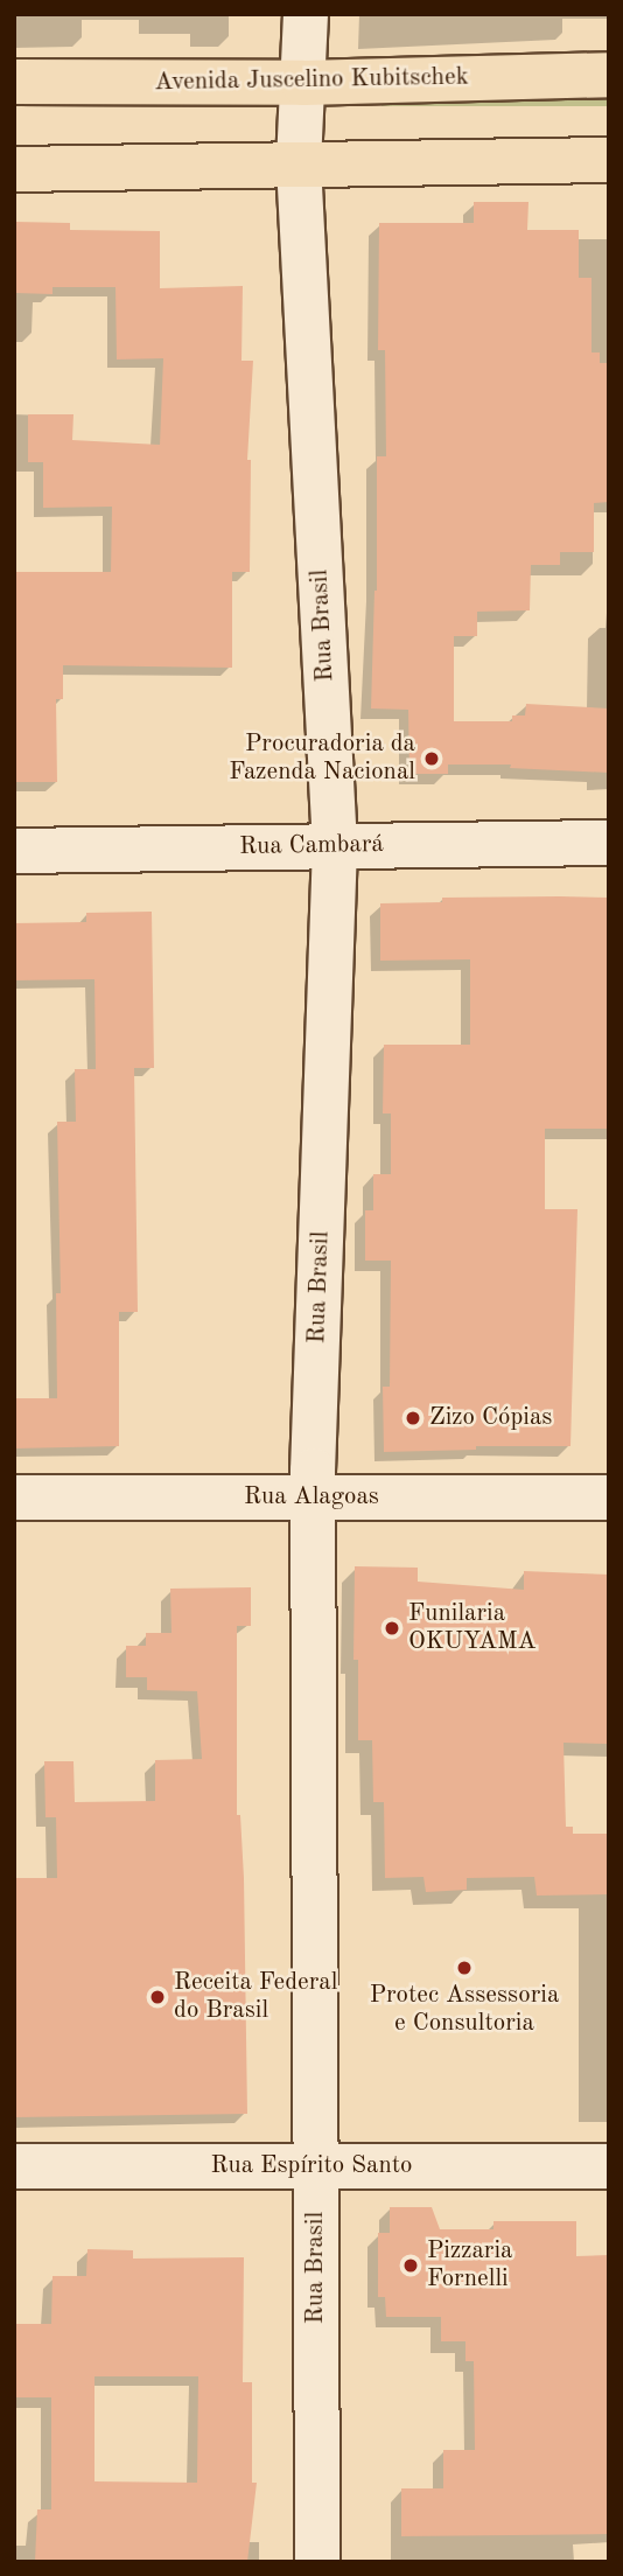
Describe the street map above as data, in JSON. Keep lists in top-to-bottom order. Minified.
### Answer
{"streets":{"main road":["Avenida Juscelino Kubitschek"],"street":["Rua Brasil","Rua Cambará","Rua Alagoas","Rua Espírito Santo"]},"crossings":[["Avenida Juscelino Kubitschek","Rua Brasil"],["Rua Brasil","Rua Cambará"],["Rua Brasil","Rua Alagoas"],["Rua Brasil","Rua Espírito Santo"]],"places":["Procuradoria da Fazenda Nacional","Zizo Cópias","Funilaria OKUYAMA","Protec Assessoria e Consultoria","Receita Federal do Brasil","Pizzaria Fornelli"]}
